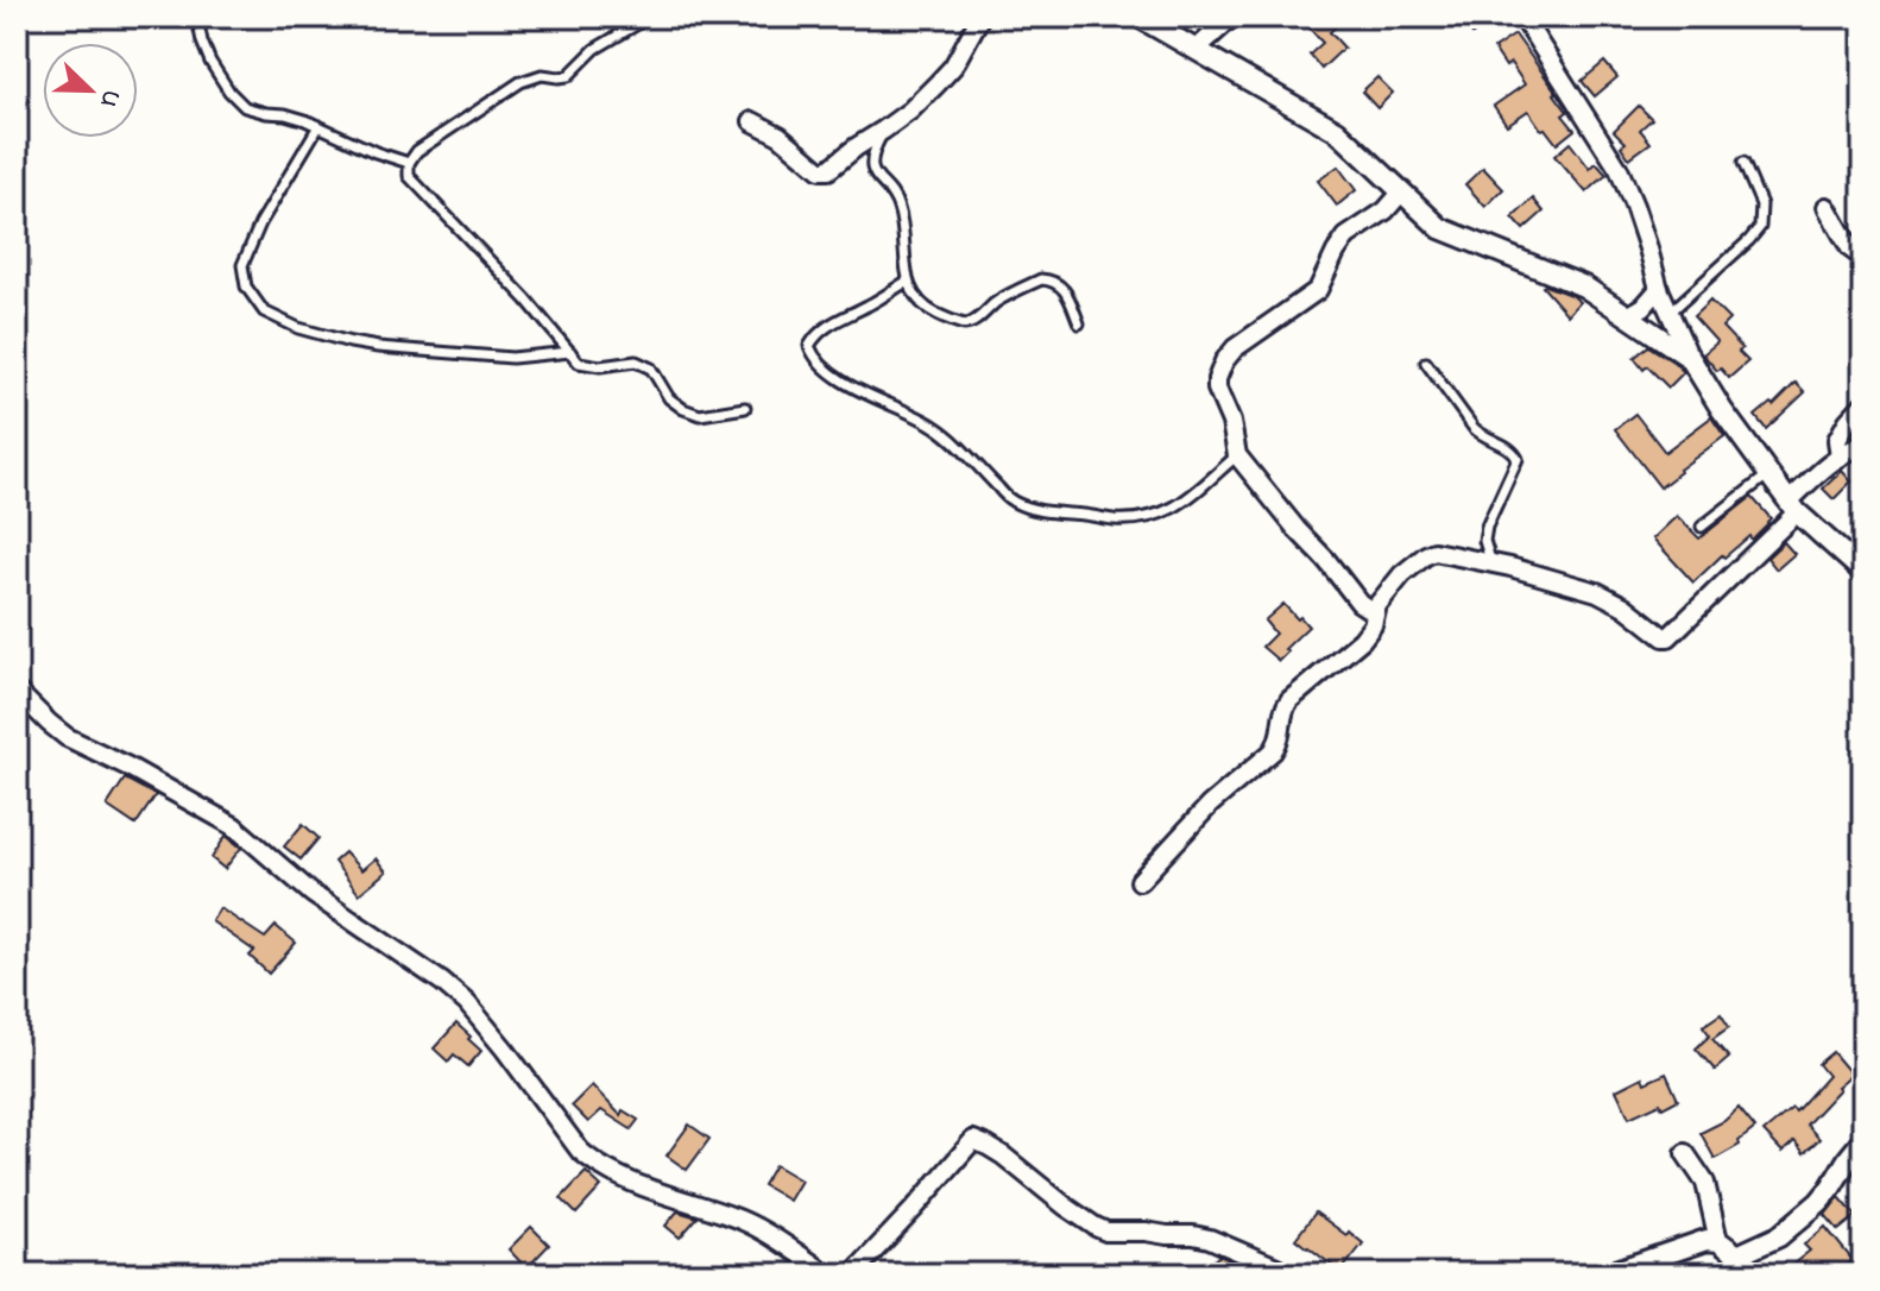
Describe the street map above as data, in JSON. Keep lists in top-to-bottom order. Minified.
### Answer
{"north":"bottom right"}
